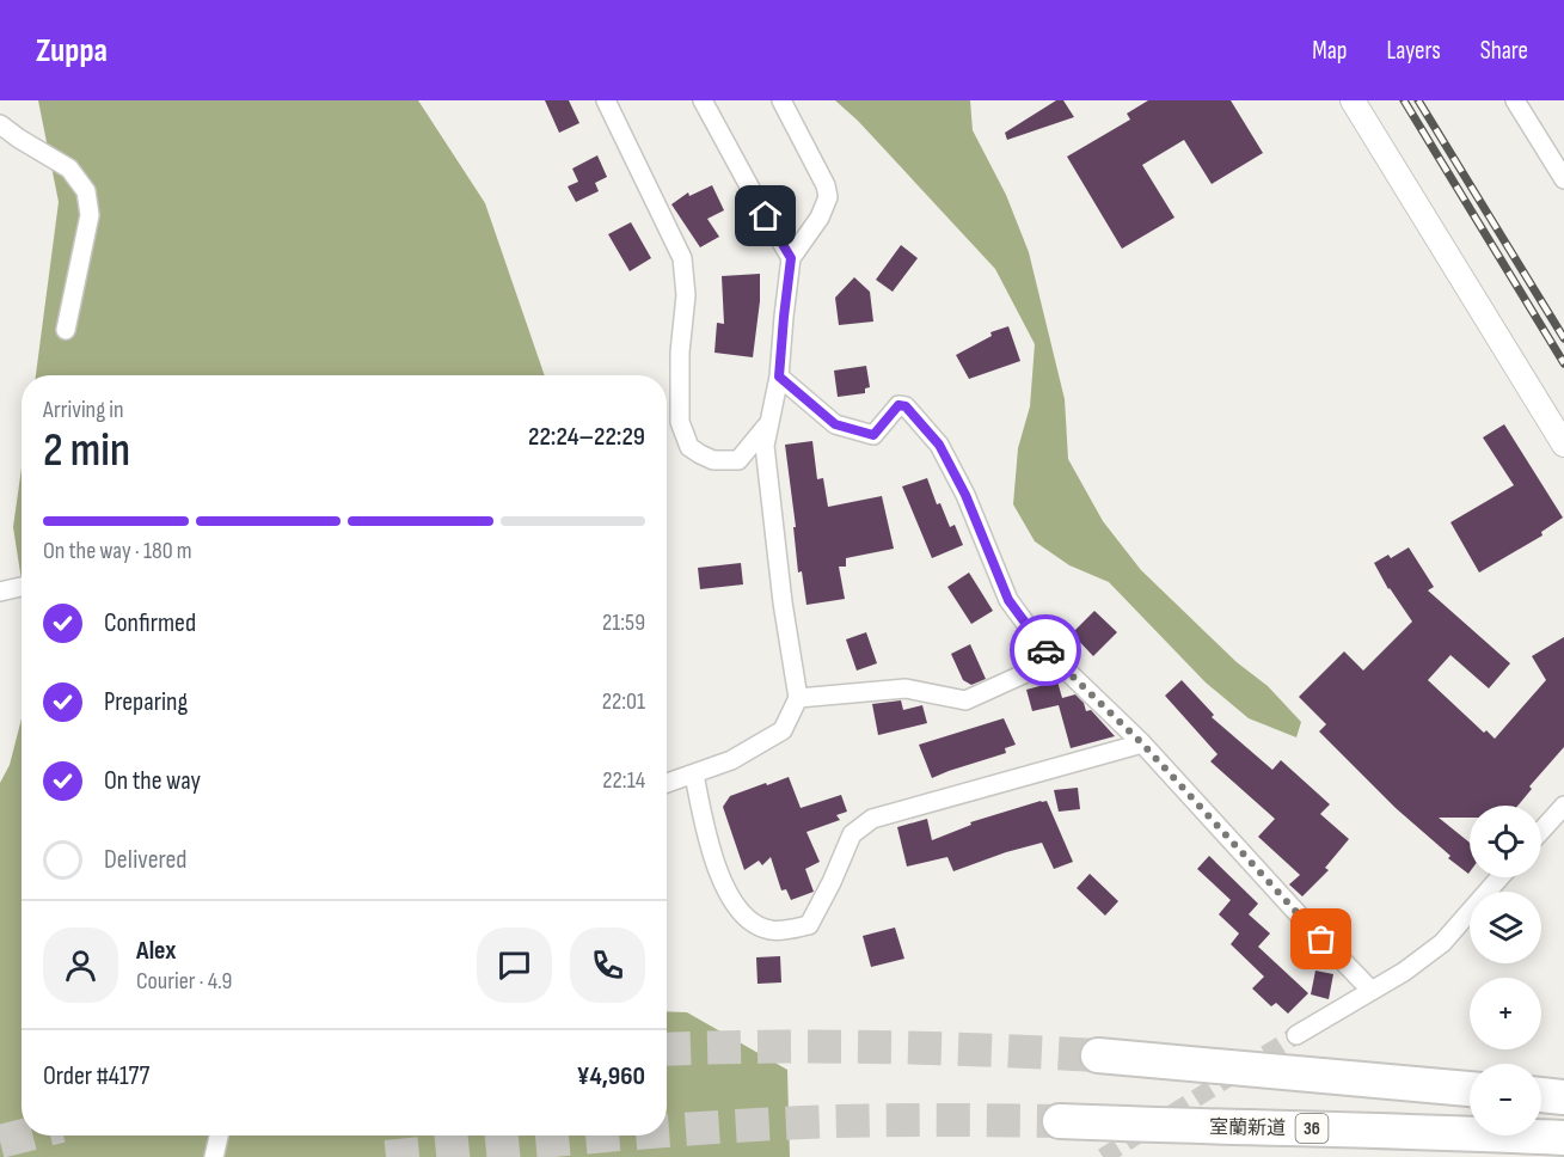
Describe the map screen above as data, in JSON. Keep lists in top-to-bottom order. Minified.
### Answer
{"streets":{"highway":["室蘭新道","36"]},"page":{"header":"Zuppa","nav":["Map","Layers","Share"],"heading":["2 min","Arriving in","22:24–22:29"],"panel":["Alex","Courier · 4.9","Order #4177","¥4,960"],"bar":"On the way · 180 m","list":[["Confirmed","21:59"],["Preparing","22:01"],["On the way","22:14"],"Delivered"],"map_buttons":["+","−"]}}
